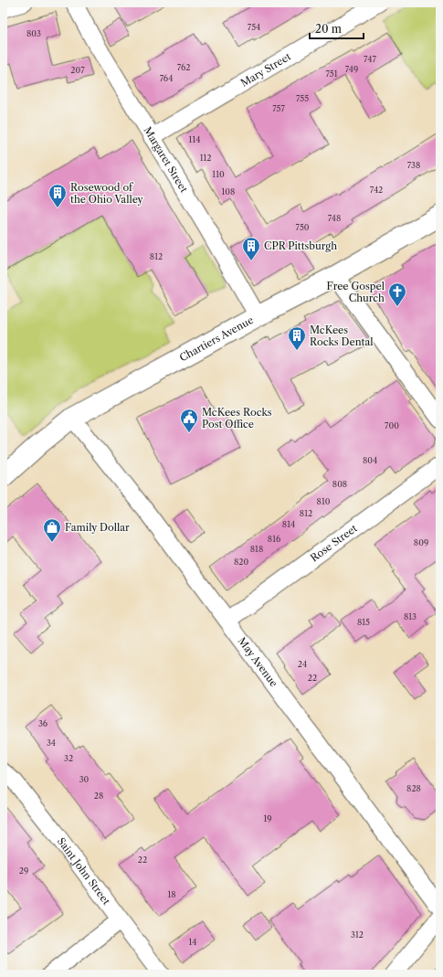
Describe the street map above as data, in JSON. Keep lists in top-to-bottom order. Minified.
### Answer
{"streets":{"main road":["Chartiers Avenue"],"street":["Mary Street","Margaret Street","Rose Street","May Avenue","Saint John Street"]},"crossings":[["Mary Street","Margaret Street"],["Margaret Street","Chartiers Avenue"],["Chartiers Avenue","May Avenue"],["Rose Street","May Avenue"]],"places":{"building":["Rosewood of the Ohio Valley","CPR Pittsburgh","McKees Rocks Dental"],"church":["Free Gospel Church"],"public building":["McKees Rocks Post Office"],"shop":["Family Dollar"]},"house_numbers":["754","803","747","762","749","207","751","764","755","757","114","112","738","110","742","108","748","750","812","700","804","808","810","812","814","816","809","818","820","813","815","24","22","36","34","32","30","828","28","19","22","29","18","312","14"],"scale_bar":"20 m"}
